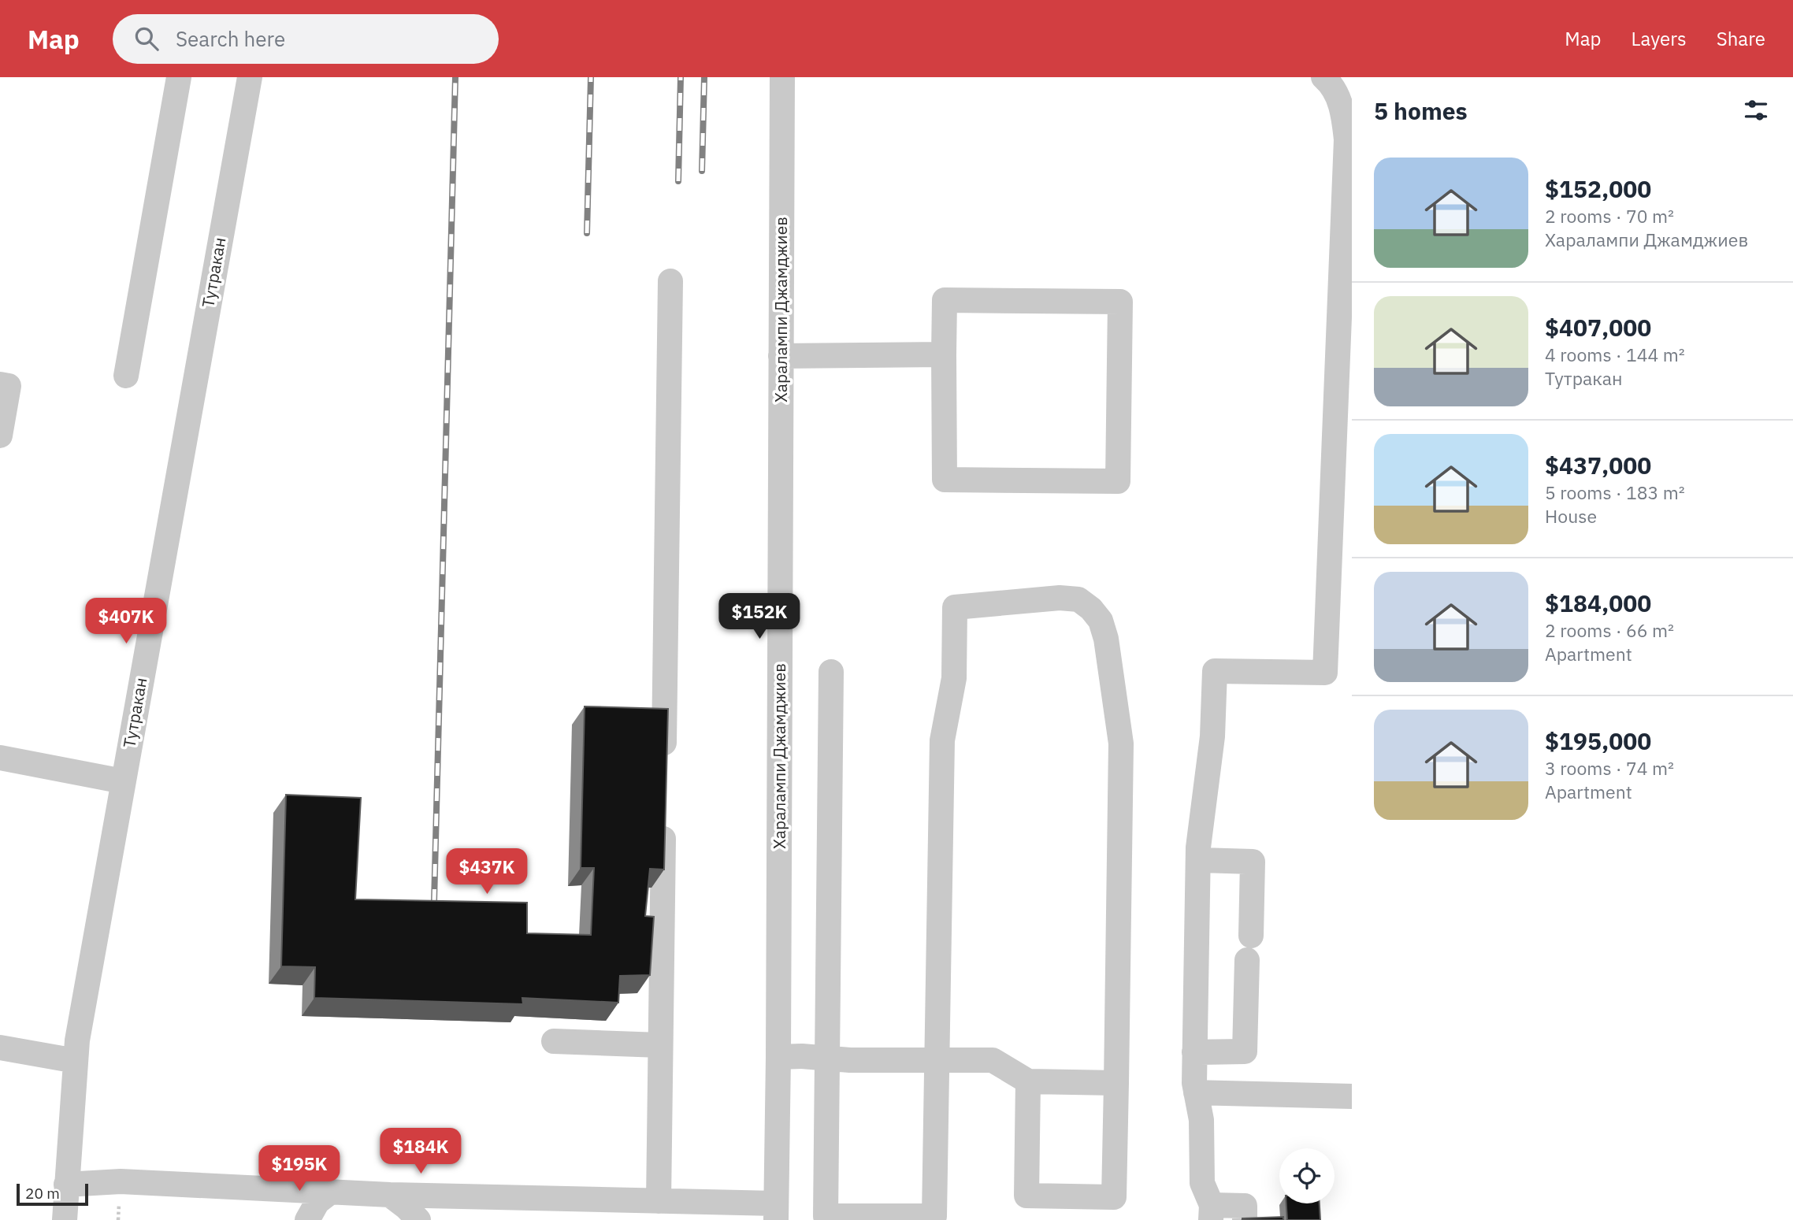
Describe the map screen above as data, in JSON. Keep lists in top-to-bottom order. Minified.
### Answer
{"streets":{"street":["Тутракан","Харалампи Джамджиев"]},"scale_bar":"20 m","page":{"header":"Map","search":"Search here","nav":["Map","Layers","Share"],"heading":"5 homes","list":[{"name":"$152,000","note":"2 rooms · 70 m² · Харалампи Джамджиев"},{"name":"$407,000","note":"4 rooms · 144 m² · Тутракан"},{"name":"$437,000","note":"5 rooms · 183 m² · House"},{"name":"$184,000","note":"2 rooms · 66 m² · Apartment"},{"name":"$195,000","note":"3 rooms · 74 m² · Apartment"}],"price":["$152K","$407K","$437K","$184K","$195K"],"scale":"20 m"}}
